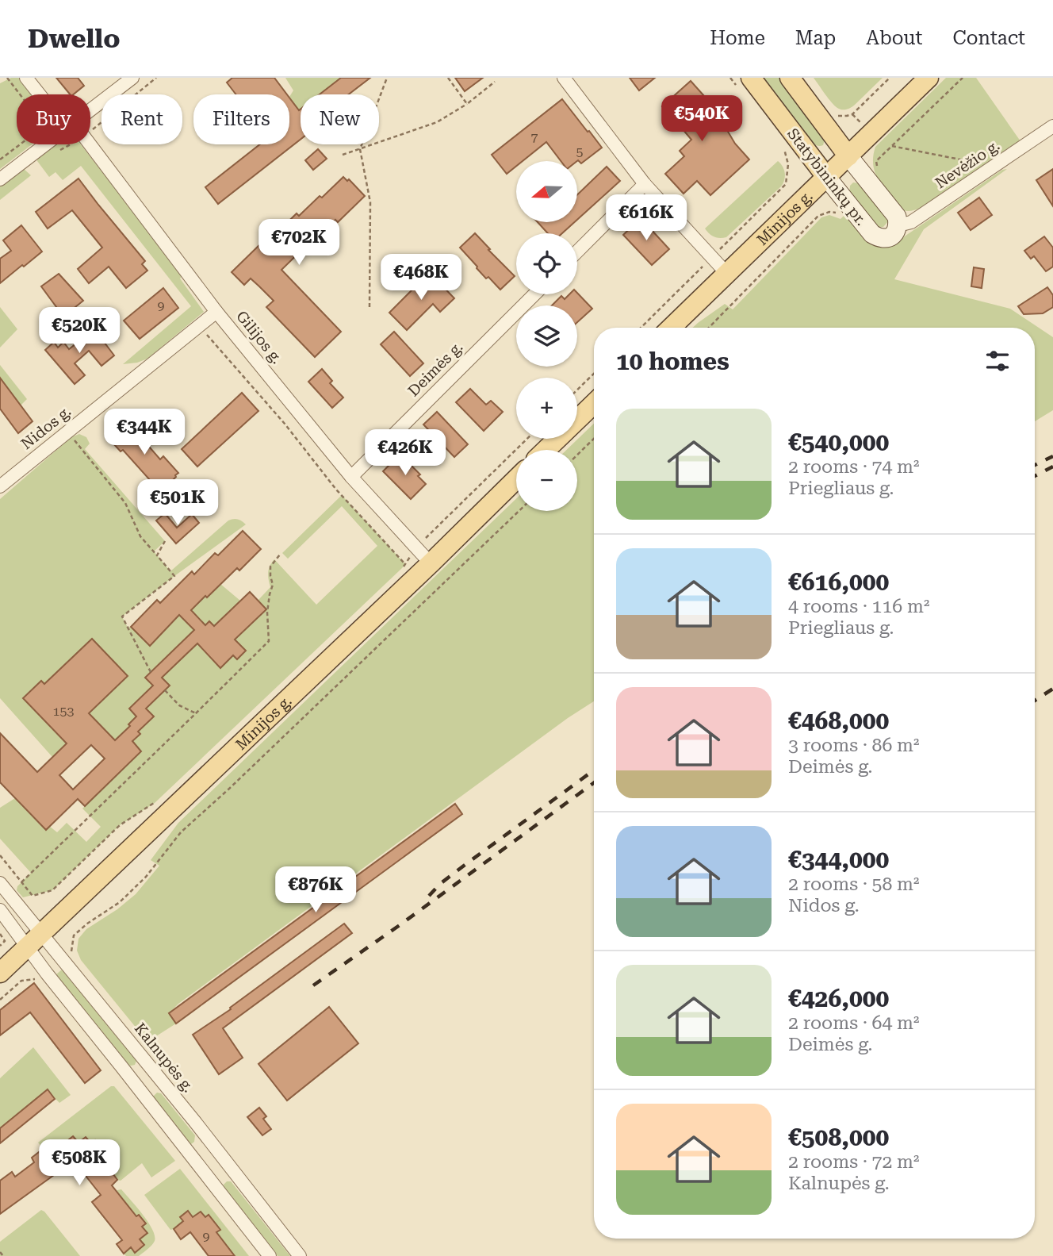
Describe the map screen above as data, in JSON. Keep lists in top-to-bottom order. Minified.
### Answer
{"streets":{"main road":["Statybininkų pr.","Minijos g."],"street":["Nevėžio g.","Gilijos g.","Deimės g.","Nidos g.","Kalnupės g."]},"crossings":[["Nevėžio g.","Statybininkų pr."],["Statybininkų pr.","Minijos g."],["Minijos g.","Gilijos g."],["Minijos g.","Kalnupės g."],["Gilijos g.","Deimės g."],["Gilijos g.","Nidos g."]],"house_numbers":["7","5","9","153","9"],"north":"left","page":{"header":"Dwello","nav":["Home","Map","About","Contact"],"chip":["Buy","Rent","Filters","New"],"price":["€540K","€616K","€702K","€468K","€520K","€344K","€426K","€501K","€876K","€508K"],"map_buttons":["+","−"],"heading":"10 homes","list":[{"name":"€540,000","note":"2 rooms · 74 m² · Priegliaus g."},{"name":"€616,000","note":"4 rooms · 116 m² · Priegliaus g."},{"name":"€468,000","note":"3 rooms · 86 m² · Deimės g."},{"name":"€344,000","note":"2 rooms · 58 m² · Nidos g."},{"name":"€426,000","note":"2 rooms · 64 m² · Deimės g."},{"name":"€508,000","note":"2 rooms · 72 m² · Kalnupės g."}]}}
